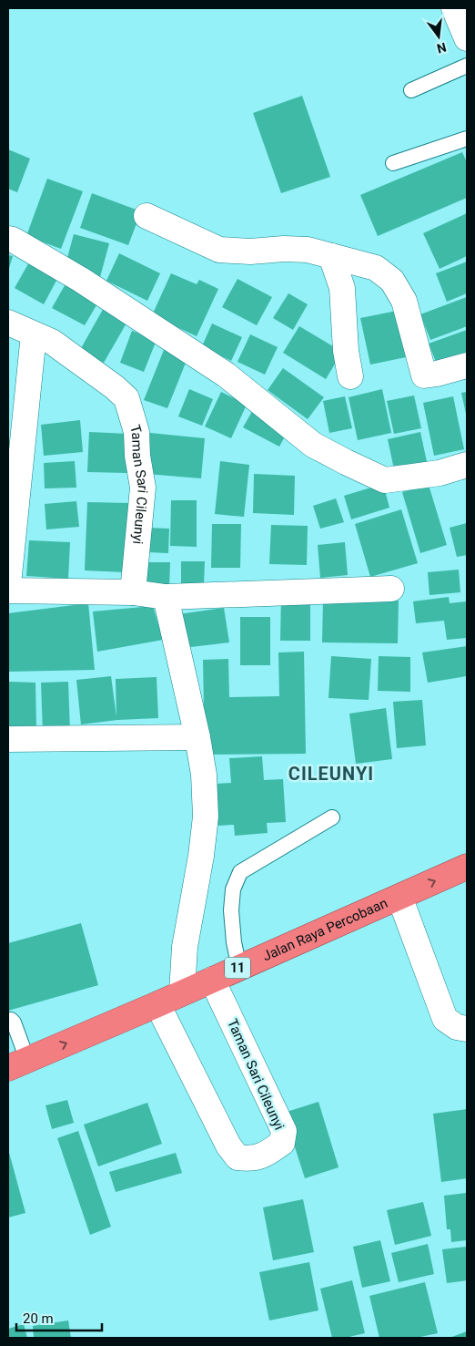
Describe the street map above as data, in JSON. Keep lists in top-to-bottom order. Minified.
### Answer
{"streets":{"highway":["Jalan Raya Percobaan","11"],"street":["Taman Sari Cileunyi"]},"crossings":[["Taman Sari Cileunyi","Jalan Raya Percobaan"]],"one_way":["Jalan Raya Percobaan"],"districts":["CILEUNYI"],"scale_bar":"20 m","north":"bottom"}
